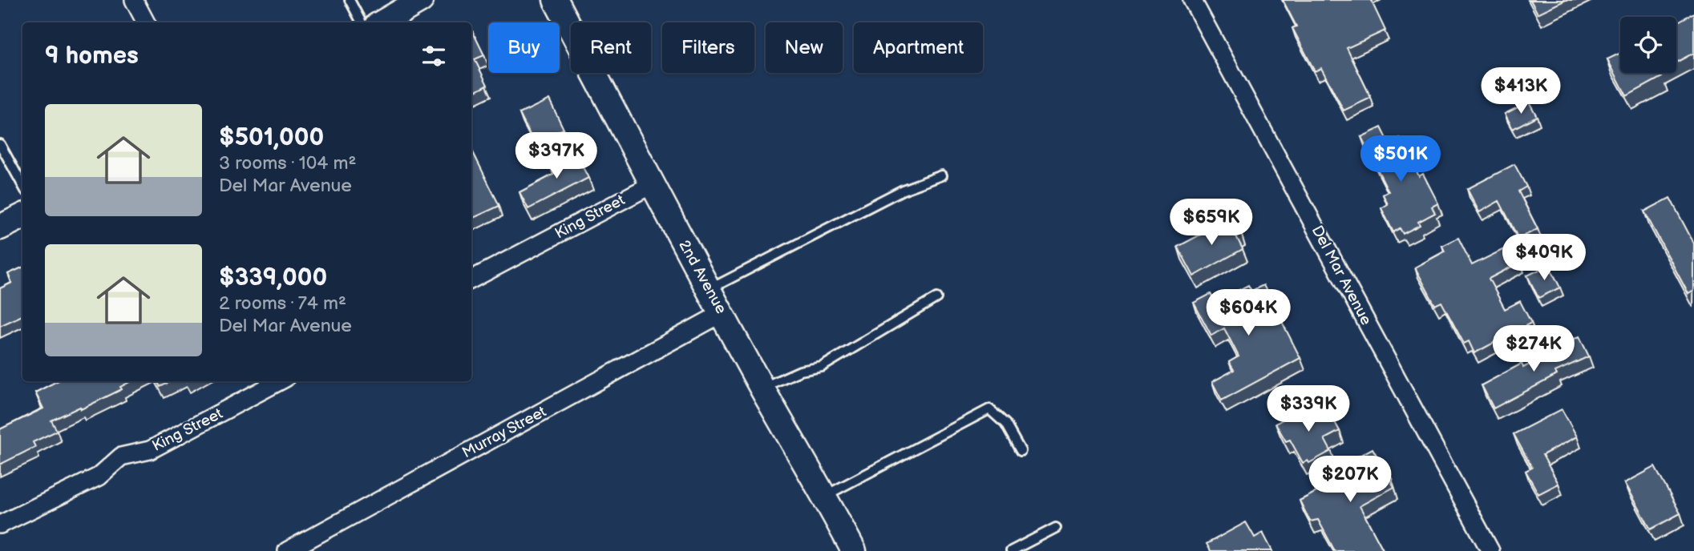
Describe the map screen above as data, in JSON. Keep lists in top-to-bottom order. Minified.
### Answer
{"streets":{"street":["King Street","Del Mar Avenue","2nd Avenue","Murray Street"]},"crossings":[["King Street","2nd Avenue"],["2nd Avenue","Murray Street"]],"page":{"chip":["Buy","Rent","Filters","New","Apartment"],"heading":"9 homes","price":["$413K","$397K","$501K","$659K","$409K","$604K","$274K","$339K","$207K"],"list":[{"name":"$501,000","note":"3 rooms · 104 m² · Del Mar Avenue"},{"name":"$339,000","note":"2 rooms · 74 m² · Del Mar Avenue"}]}}
